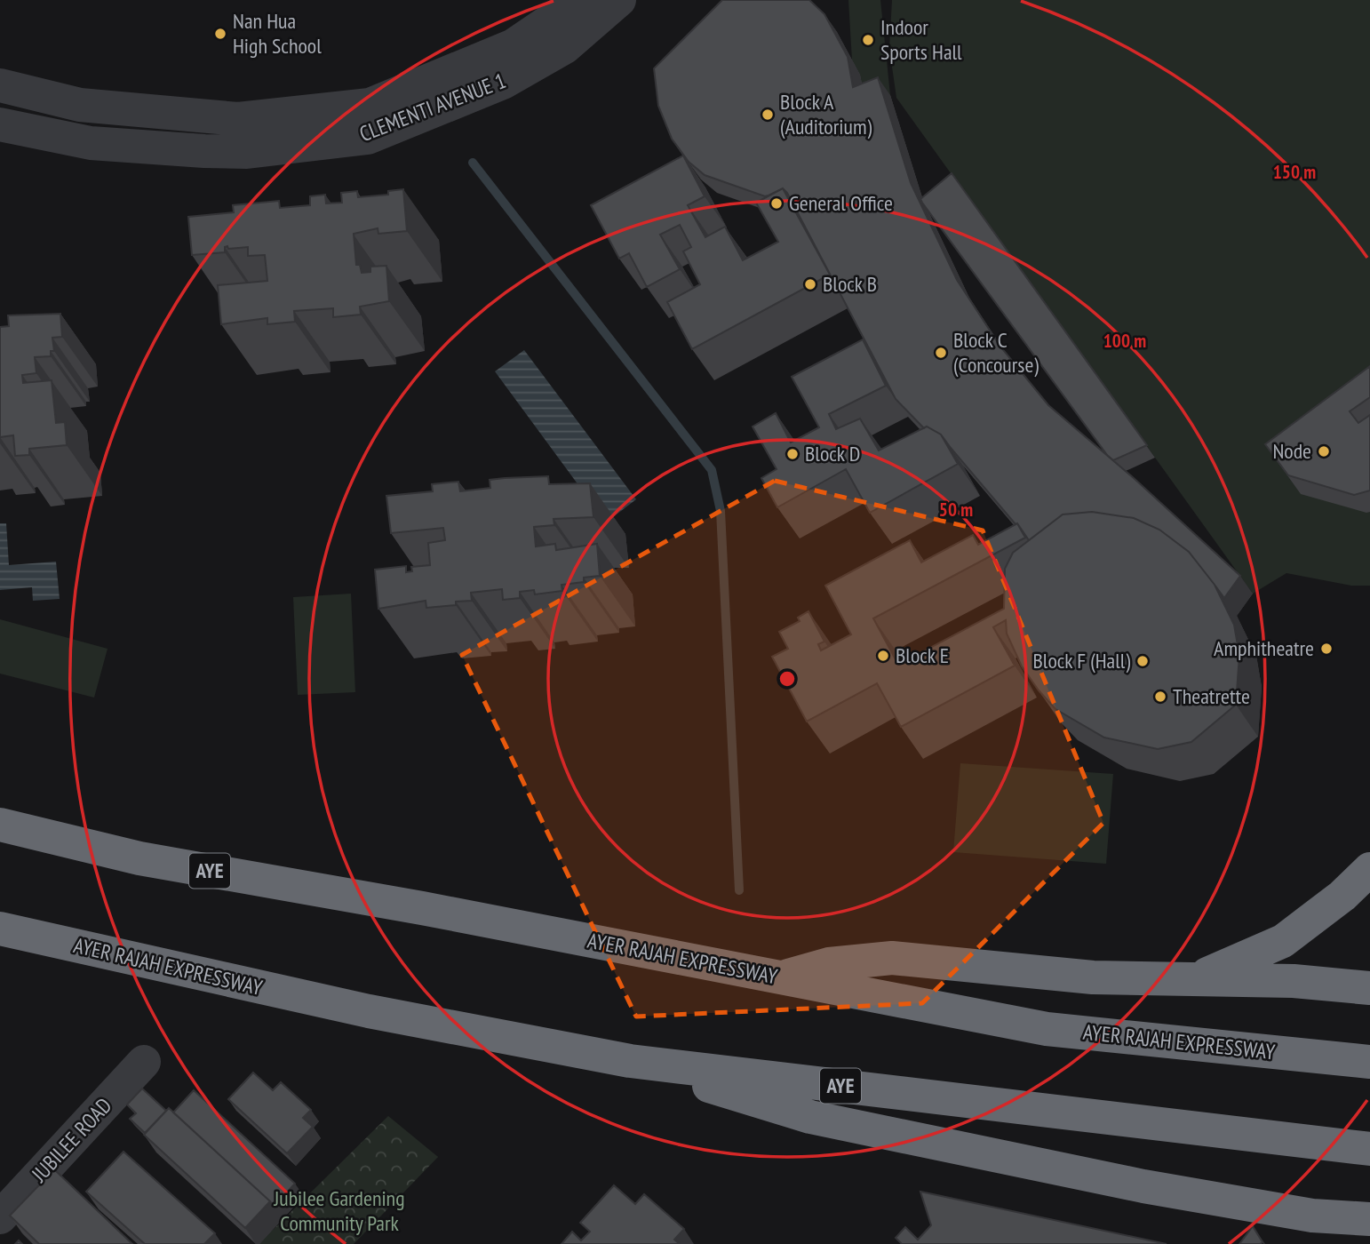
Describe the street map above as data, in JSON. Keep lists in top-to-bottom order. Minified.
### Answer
{"streets":{"highway":["AYE","AYER RAJAH EXPRESSWAY"],"street":["CLEMENTI AVENUE 1","JUBILEE ROAD"]},"parks":["Jubilee Gardening Community Park"],"places":["Nan Hua High School","Indoor Sports Hall","Block A (Auditorium)","General Office","Block B","Block C (Concourse)","Node","Block D","Amphitheatre","Block E","Block F (Hall)","Theatrette"],"rings":["150 m","100 m","50 m"]}
